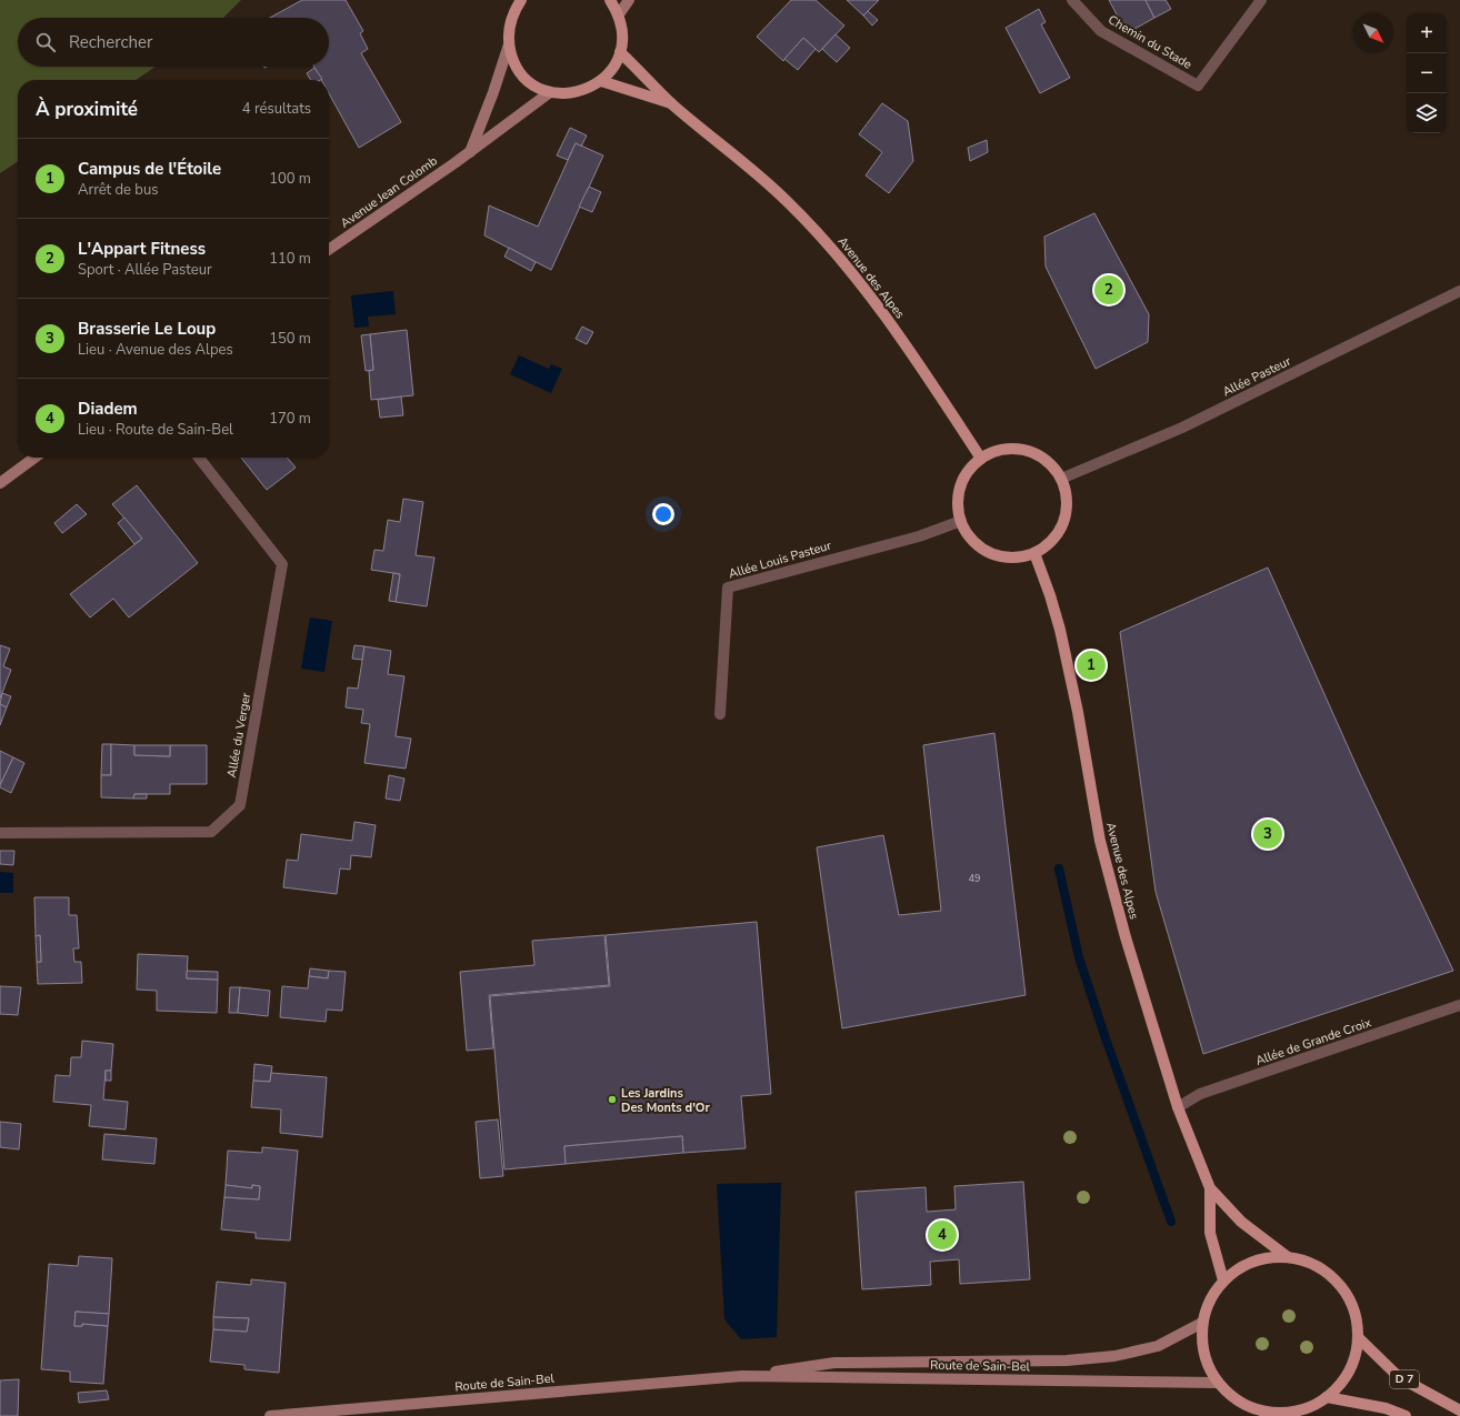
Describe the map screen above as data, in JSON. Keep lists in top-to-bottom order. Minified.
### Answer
{"streets":{"main road":["Avenue Jean Colomb","Avenue des Alpes","Route de Sain-Bel","D 7"],"street":["Chemin du Stade","Allée Pasteur","Allée Louis Pasteur","Allée du Verger","Allée de Grande Croix"]},"crossings":[["Avenue des Alpes","Allée Pasteur"],["Avenue des Alpes","Allée Louis Pasteur"],["Avenue des Alpes","Allée de Grande Croix"],["Avenue des Alpes","Route de Sain-Bel"],["Avenue des Alpes","D 7"],["Allée Pasteur","Allée Louis Pasteur"],["Route de Sain-Bel","D 7"]],"places":["Les Jardins Des Monts d'Or"],"house_numbers":["49"],"north":"bottom right","page":{"map_buttons":["+","−"],"search":"Rechercher","heading":["À proximité","4 résultats"],"list":[{"mark":"1","name":"Campus de l'Étoile","note":"Arrêt de bus","value":"100 m"},{"mark":"2","name":"L'Appart Fitness","note":"Sport · Allée Pasteur","value":"110 m"},{"mark":"3","name":"Brasserie Le Loup","note":"Lieu · Avenue des Alpes","value":"150 m"},{"mark":"4","name":"Diadem","note":"Lieu · Route de Sain-Bel","value":"170 m"}],"pins":["2","1","3","4"]}}
